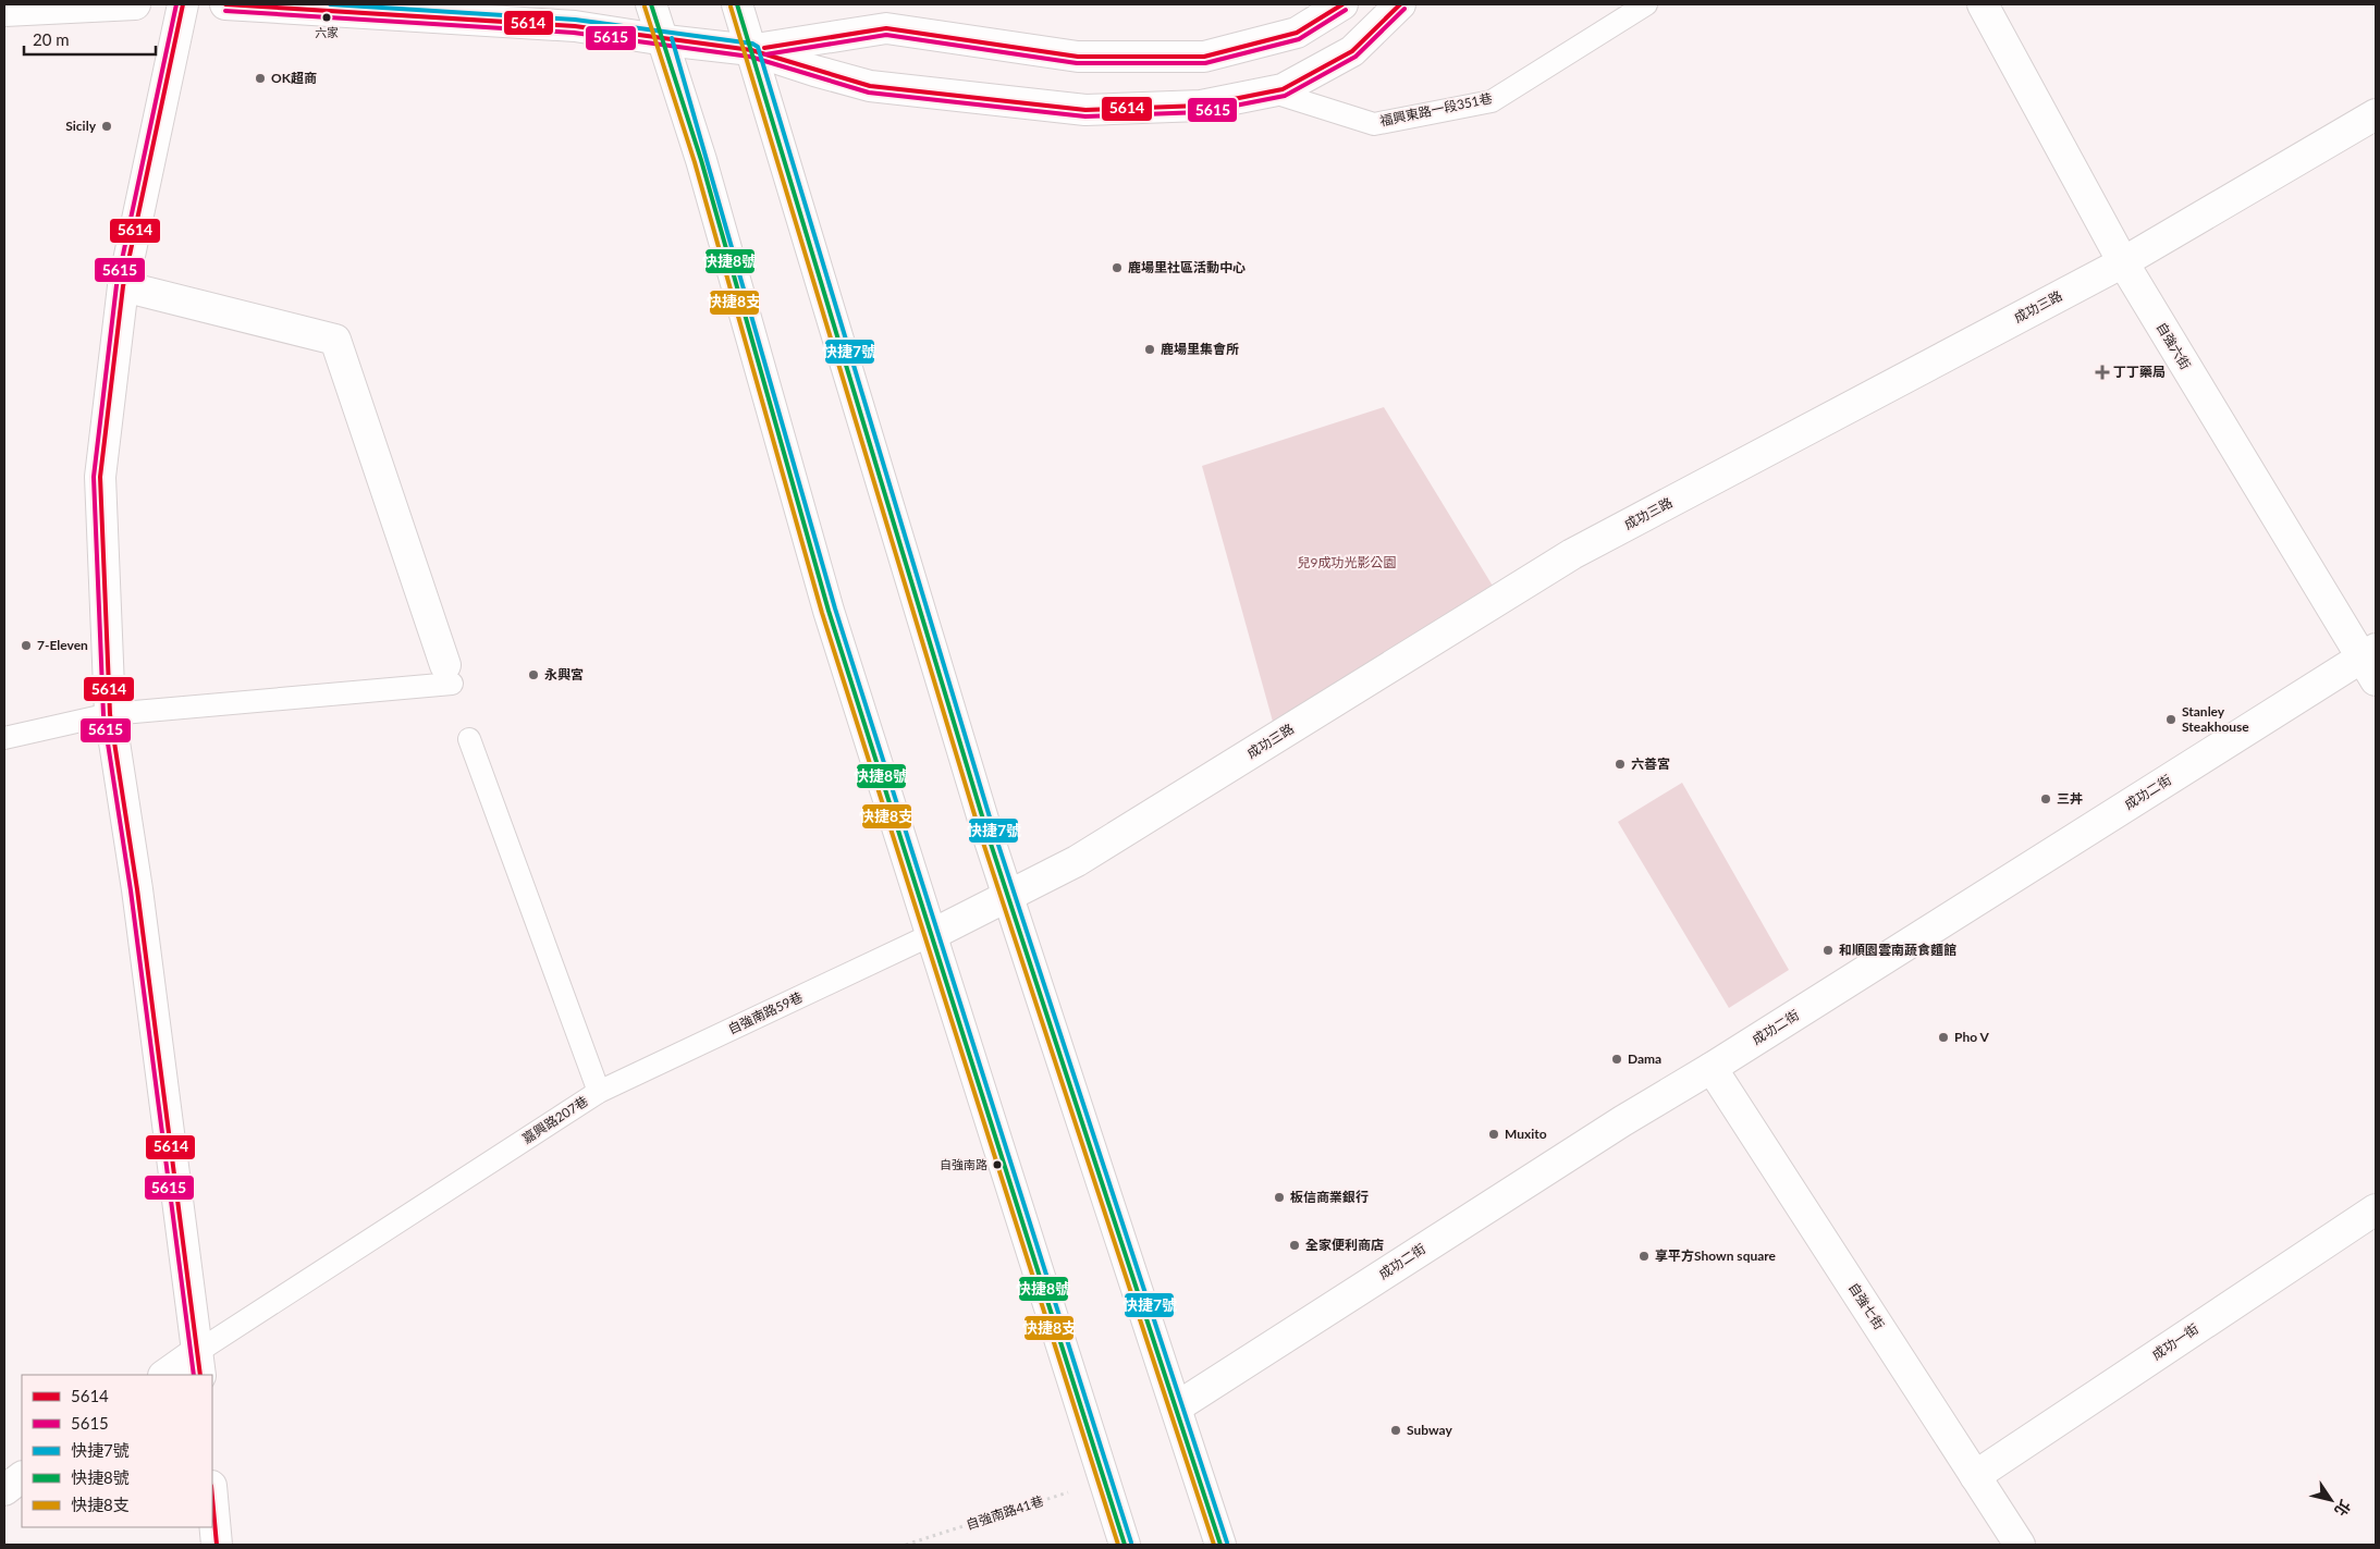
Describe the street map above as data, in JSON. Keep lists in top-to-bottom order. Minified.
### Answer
{"streets":{"street":["成功三路","自強六街","成功二街","自強七街","成功一街"],"lane":["福興東路一段351巷","自強南路59巷","嘉興路207巷"],"path":["自強南路41巷"]},"crossings":[["成功三路","自強六街"],["成功三路","自強南路59巷"],["自強六街","成功二街"],["成功二街","自強七街"],["自強南路59巷","嘉興路207巷"],["自強七街","成功一街"]],"parks":["兒9成功光影公園"],"places":{"other":["六家","OK超商","Sicily","鹿場里社區活動中心","鹿場里集會所","7-Eleven","永興宮","Stanley Steakhouse","六善宮","三丼","和順園雲南蔬食麵館","Pho V","Dama","Muxito","自強南路","板信商業銀行","全家便利商店","享平方Shown square","Subway"],"health":["丁丁藥局"]},"lines":["transit line 5614","transit line 5615","transit line 快捷7號","transit line 快捷8號","transit line 快捷8支"],"legend":["5614","5615","快捷7號","快捷8號","快捷8支"],"scale_bar":"20 m","north":"bottom right"}
